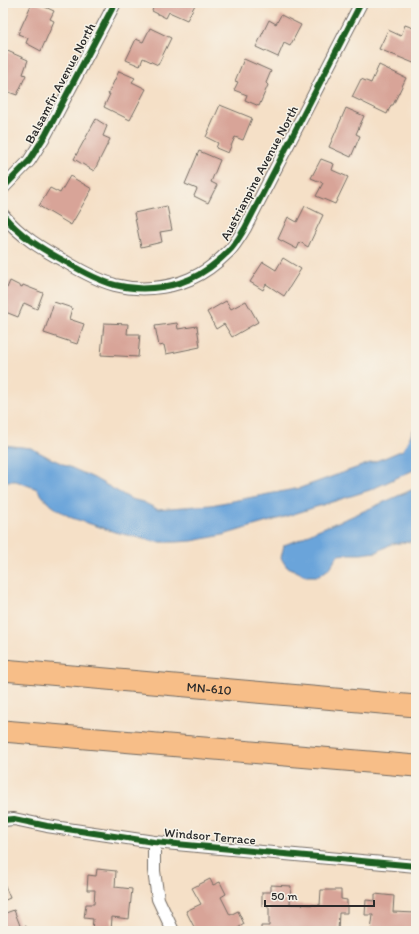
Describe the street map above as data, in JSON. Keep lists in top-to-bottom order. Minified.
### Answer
{"streets":{"highway":["MN-610"],"street":["Balsamfir Avenue North","Austrianpine Avenue North","Windsor Terrace"]},"scale_bar":"50 m"}
